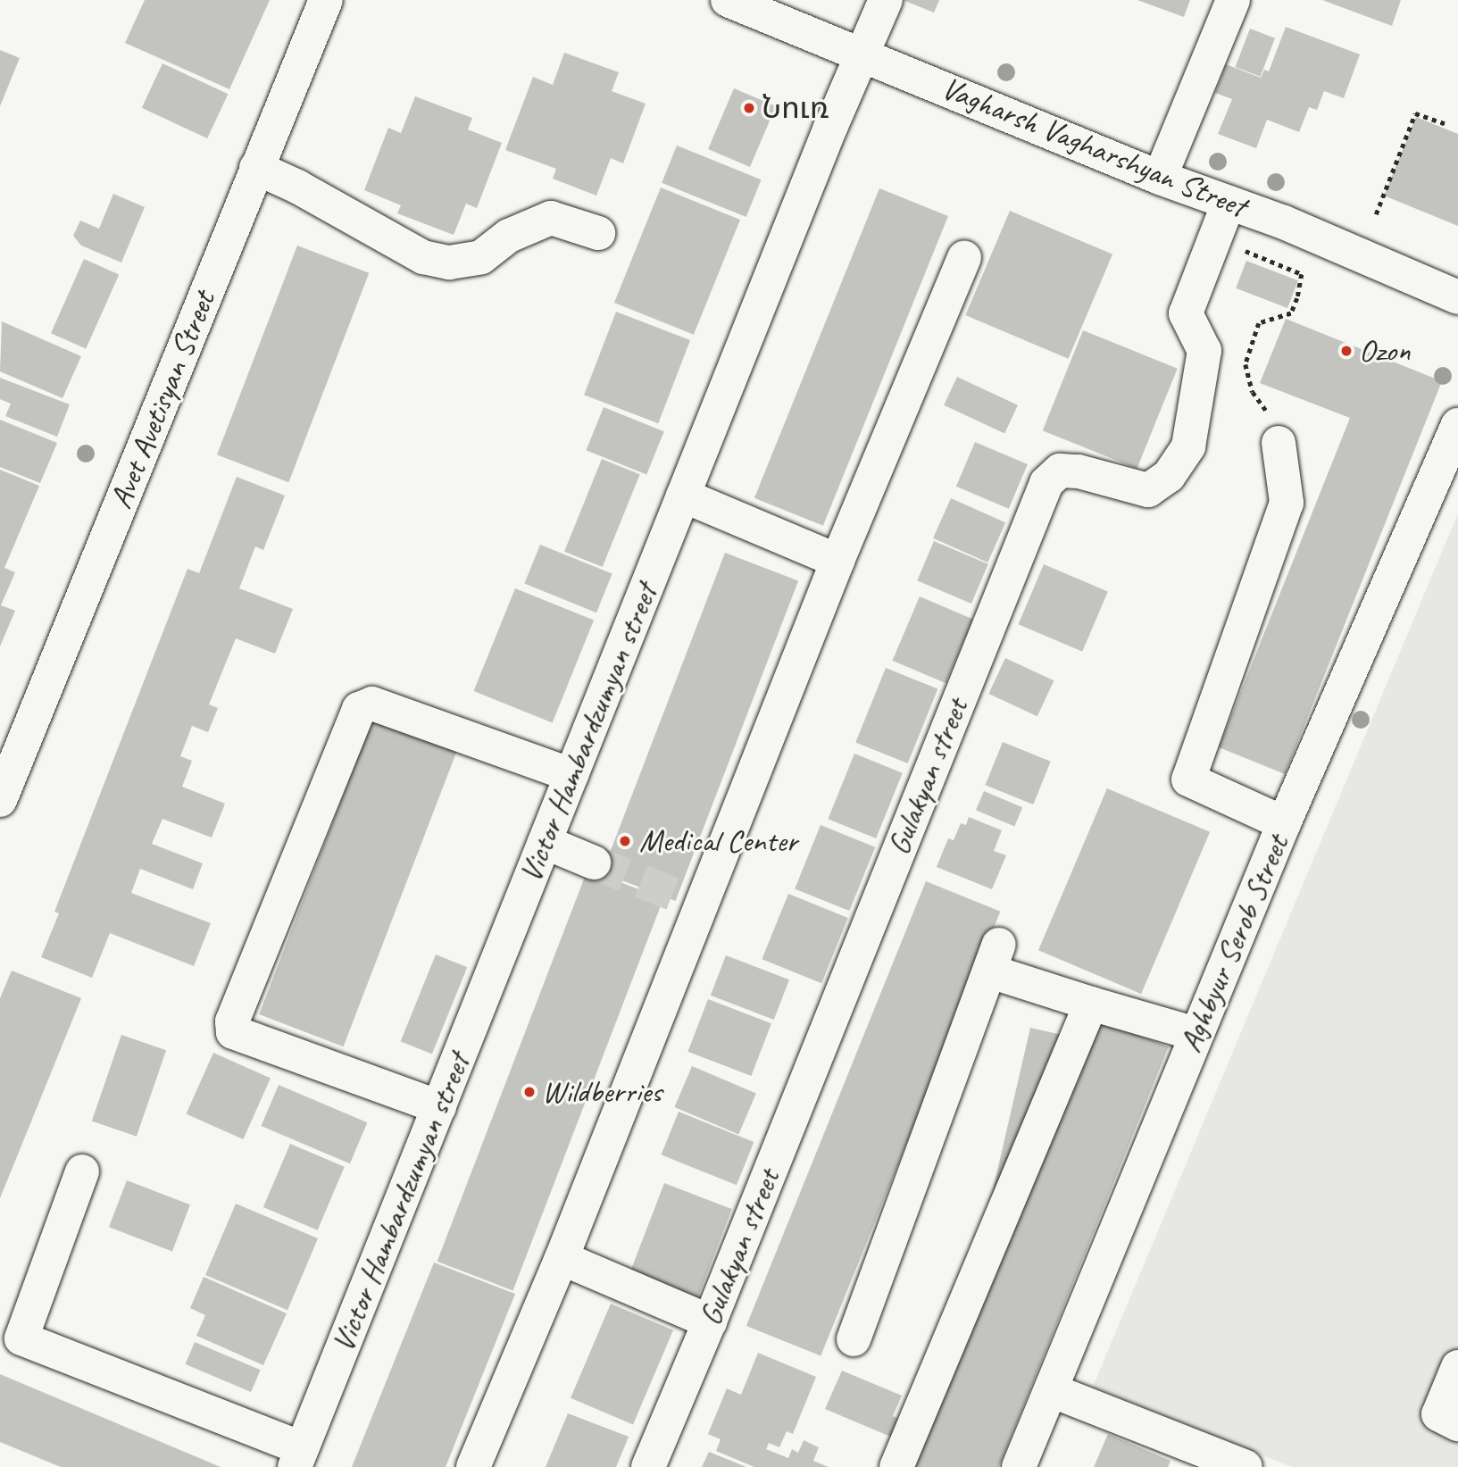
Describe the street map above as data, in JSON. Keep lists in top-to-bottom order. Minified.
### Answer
{"streets":{"street":["Vagharsh Vagharshyan Street","Avet Avetisyan Street","Victor Hambardzumyan street","Gulakyan street","Aghbyur Serob Street"]},"crossings":[["Vagharsh Vagharshyan Street","Victor Hambardzumyan street"],["Vagharsh Vagharshyan Street","Gulakyan street"]],"places":["Նուռ","Ozon","Medical Center","Wildberries"]}
